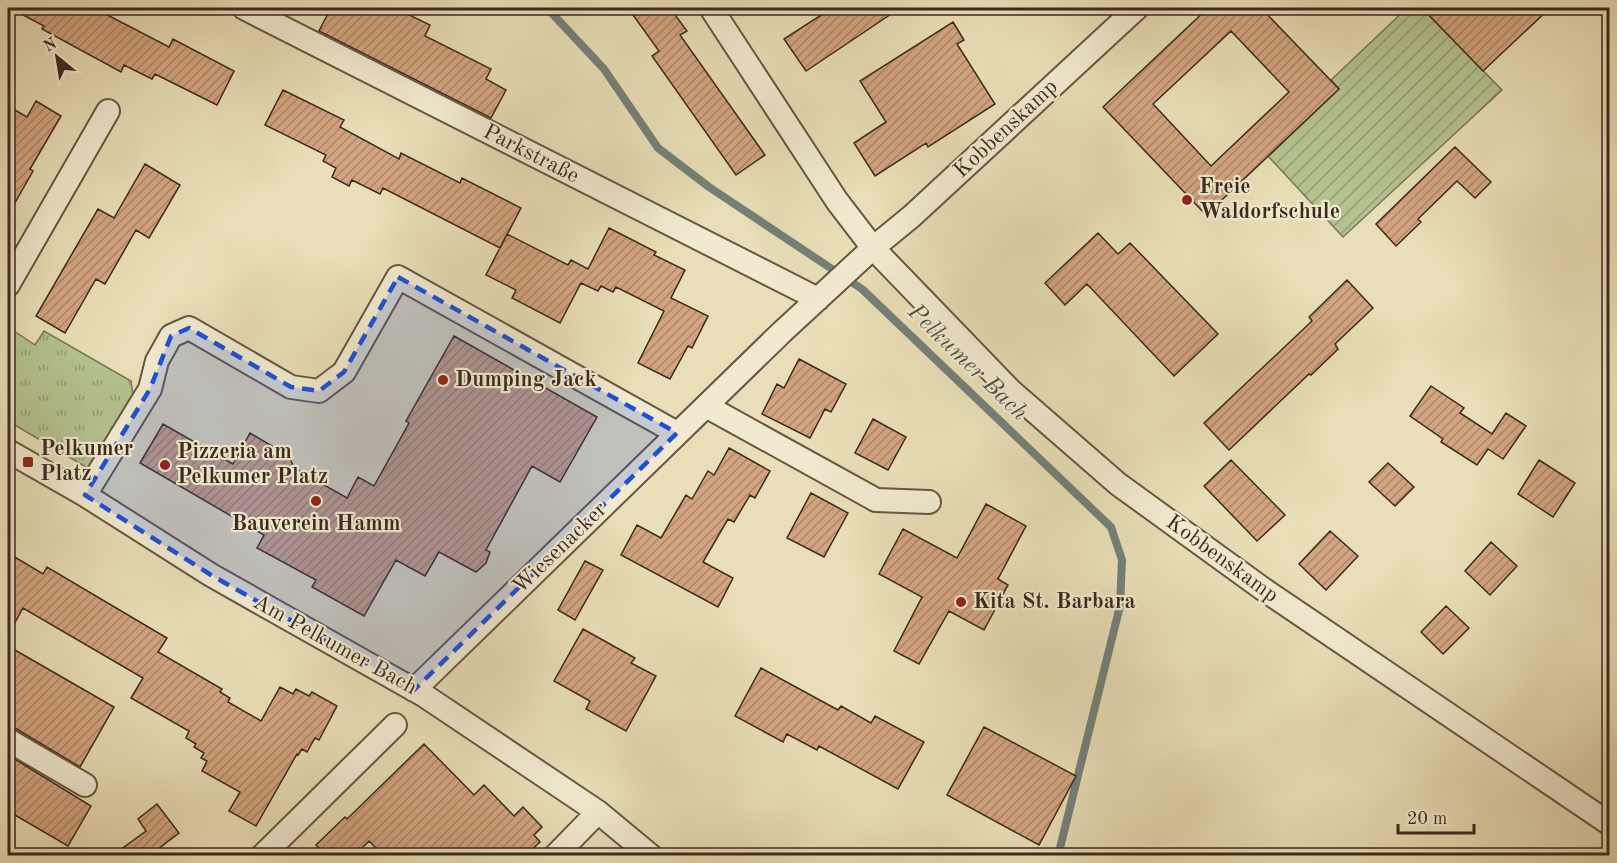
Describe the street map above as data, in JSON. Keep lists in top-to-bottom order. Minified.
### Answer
{"streets":{"street":["Kobbenskamp","Parkstraße","Wiesenacker","Am Pelkumer Bach"]},"crossings":[["Kobbenskamp","Wiesenacker"],["Parkstraße","Wiesenacker"],["Wiesenacker","Am Pelkumer Bach"]],"water":["Pelkumer Bach"],"places":{"other":["Freie Waldorfschule","Dumping Jack","Pizzeria am Pelkumer Platz","Bauverein Hamm","Kita St. Barbara"],"transit":["Pelkumer Platz"]},"scale_bar":"20 m","north":"top left"}
